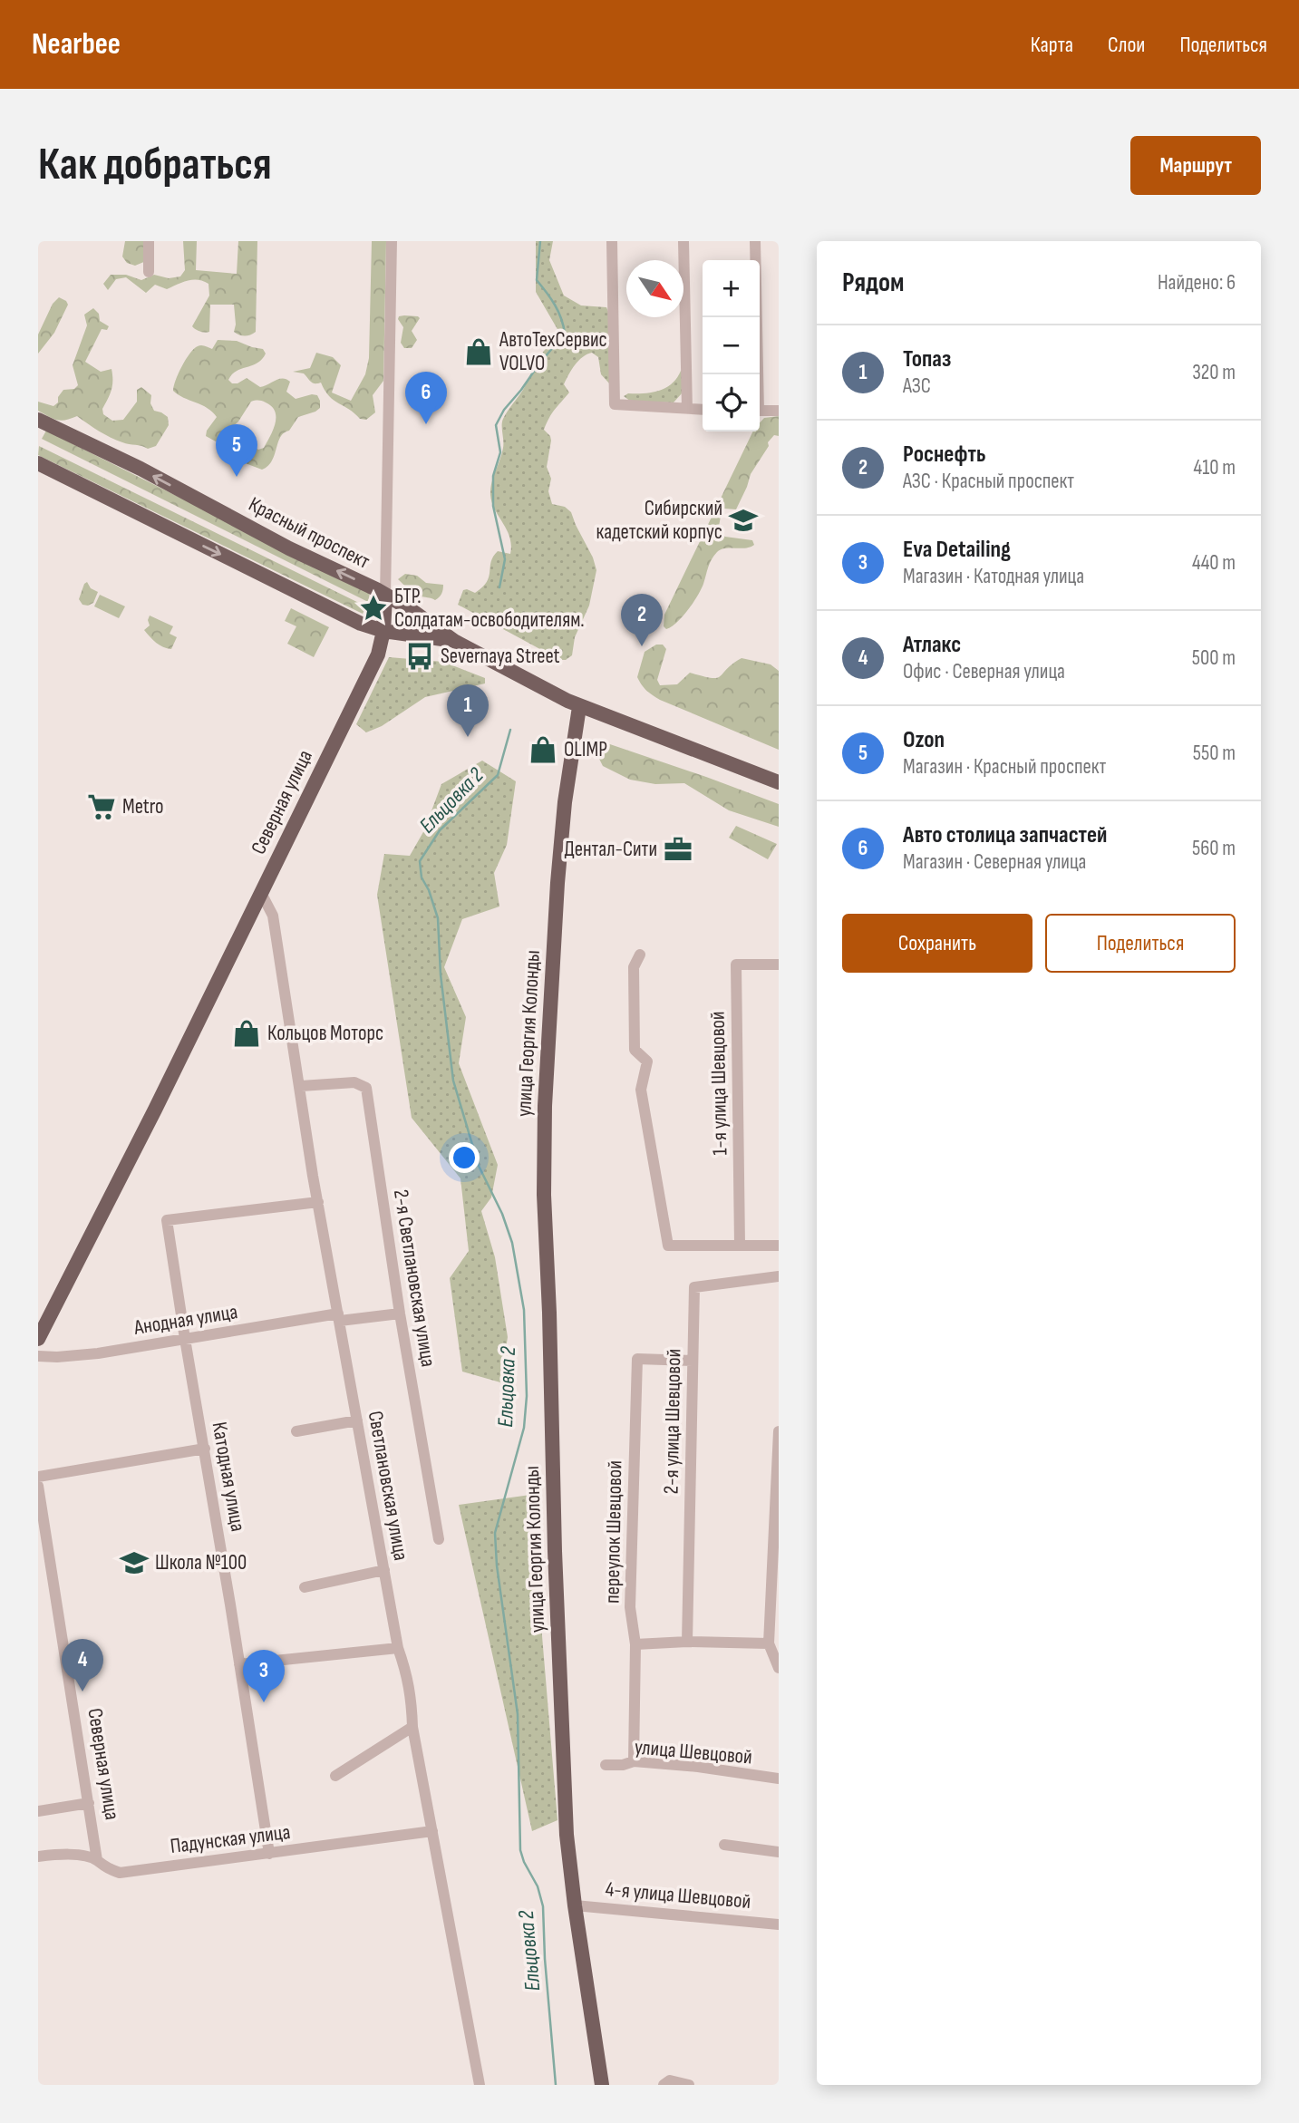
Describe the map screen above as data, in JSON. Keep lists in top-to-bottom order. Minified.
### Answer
{"streets":{"main road":["Красный проспект","Северная улица","улица Георгия Колонды"],"street":["1-я улица Шевцовой","2-я Светлановская улица","Анодная улица","2-я улица Шевцовой","Катодная улица","Светлановская улица","переулок Шевцовой","улица Шевцовой","Падунская улица","4-я улица Шевцовой"]},"crossings":[["Красный проспект","Северная улица"],["Красный проспект","улица Георгия Колонды"],["Северная улица","Светлановская улица"],["Северная улица","Падунская улица"],["улица Георгия Колонды","4-я улица Шевцовой"],["2-я Светлановская улица","Анодная улица"],["2-я Светлановская улица","Светлановская улица"],["Анодная улица","Катодная улица"],["Анодная улица","Светлановская улица"],["2-я улица Шевцовой","переулок Шевцовой"],["Катодная улица","Светлановская улица"],["Катодная улица","Падунская улица"],["Светлановская улица","Падунская улица"],["переулок Шевцовой","улица Шевцовой"]],"water":["Ельцовка 2"],"places":{"shop":["АвтоТехСервис VOLVO","OLIMP","Кольцов Моторс"],"school or university":["Сибирский кадетский корпус","Школа №100"],"place":["БТР. Солдатам-освободителям."],"bus stop":["Severnaya Street"],"supermarket":["Metro"],"office":["Дентал-Сити"]},"north":"bottom right","page":{"header":"Nearbee","nav":["Карта","Слои","Поделиться"],"buttons":["Маршрут",["Сохранить","Поделиться"]],"title":"Как добраться","heading":["Рядом","Найдено: 6"],"map_buttons":["+","−"],"list":[{"mark":"1","name":"Топаз","note":"АЗС","value":"320 m"},{"mark":"2","name":"Роснефть","note":"АЗС · Красный проспект","value":"410 m"},{"mark":"3","name":"Eva Detailing","note":"Магазин · Катодная улица","value":"440 m"},{"mark":"4","name":"Атлакс","note":"Офис · Северная улица","value":"500 m"},{"mark":"5","name":"Ozon","note":"Магазин · Красный проспект","value":"550 m"},{"mark":"6","name":"Авто столица запчастей","note":"Магазин · Северная улица","value":"560 m"}],"pins":["6","5","2","1","4","3"]}}
